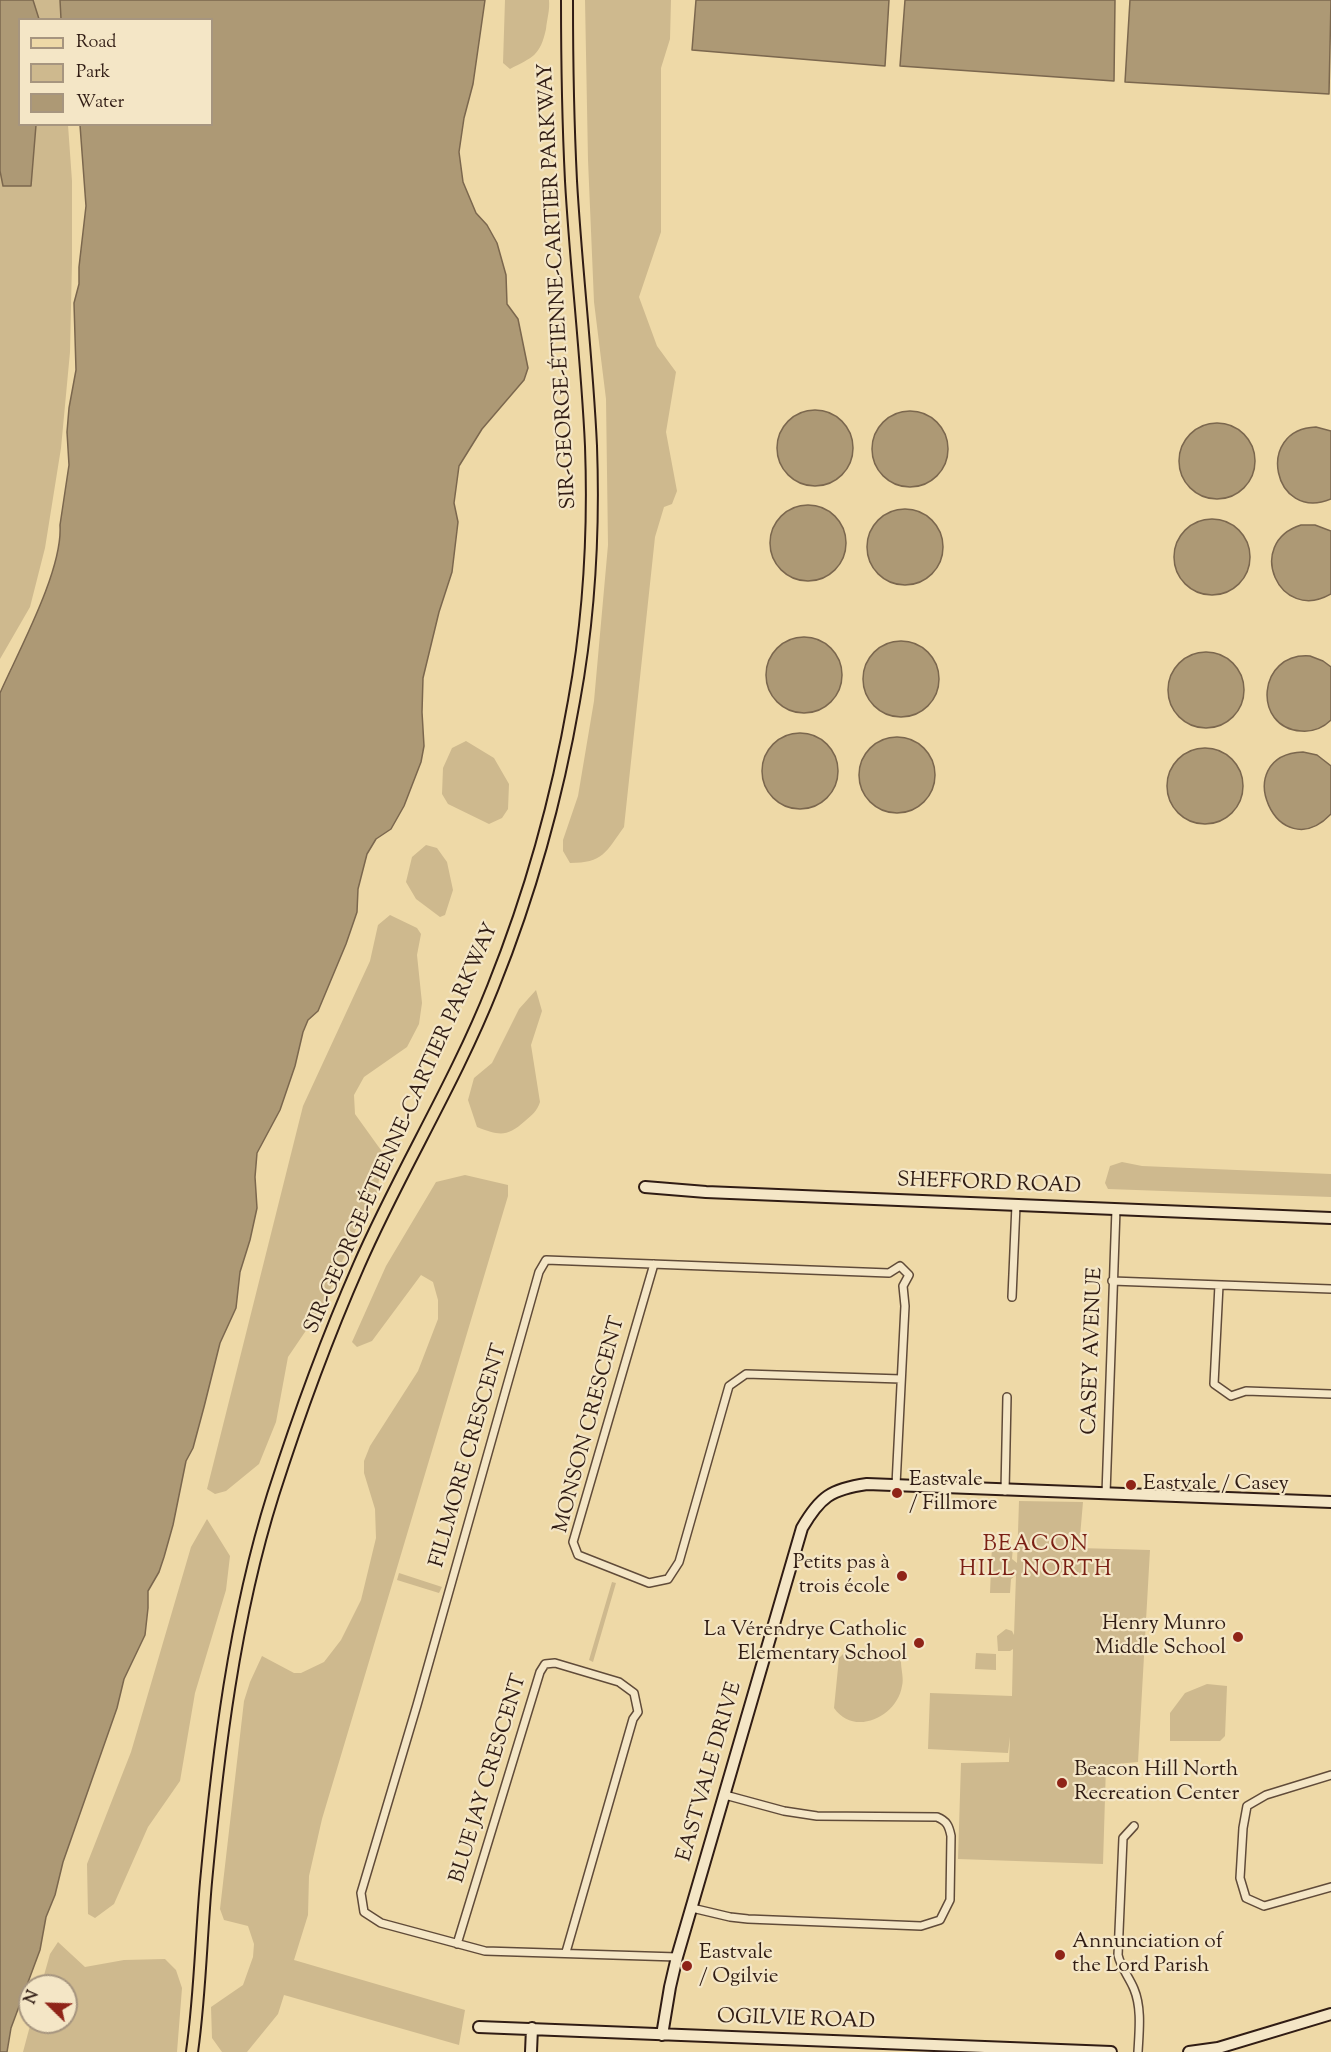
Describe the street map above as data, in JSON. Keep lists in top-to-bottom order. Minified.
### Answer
{"streets":{"main road":["SIR-GEORGE-ÉTIENNE-CARTIER PARKWAY"],"street":["SHEFFORD ROAD","CASEY AVENUE","MONSON CRESCENT","FILLMORE CRESCENT","EASTVALE DRIVE","BLUE JAY CRESCENT","OGILVIE ROAD"]},"crossings":[["SHEFFORD ROAD","CASEY AVENUE"],["CASEY AVENUE","EASTVALE DRIVE"],["MONSON CRESCENT","FILLMORE CRESCENT"],["FILLMORE CRESCENT","EASTVALE DRIVE"],["FILLMORE CRESCENT","BLUE JAY CRESCENT"],["EASTVALE DRIVE","OGILVIE ROAD"]],"districts":["BEACON HILL NORTH"],"places":["Eastvale / Casey","Eastvale / Fillmore","Petits pas à trois école","Henry Munro Middle School","La Vérendrye Catholic Elementary School","Beacon Hill North Recreation Center","Annunciation of the Lord Parish","Eastvale / Ogilvie"],"legend":["Road","Park","Water"],"north":"top left"}
